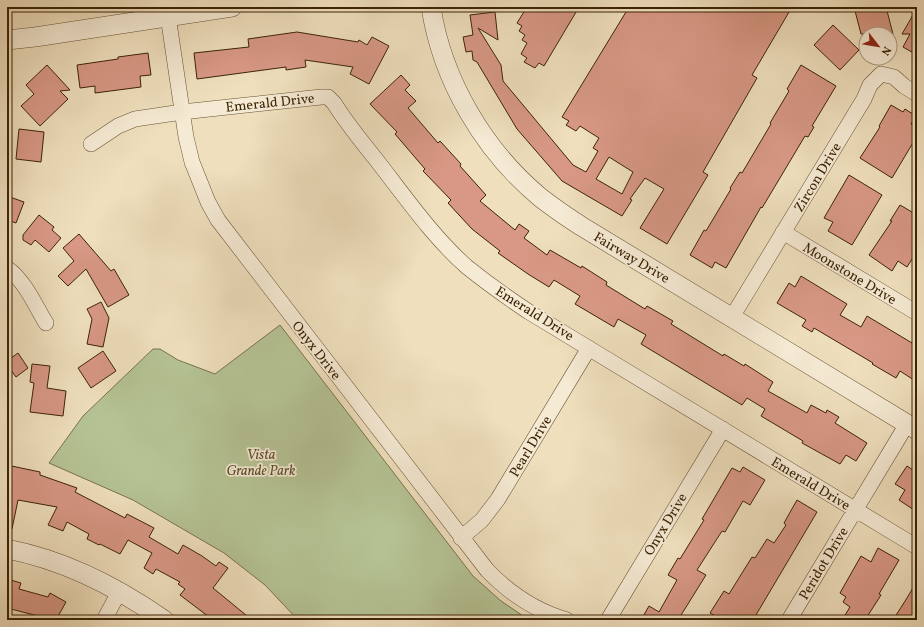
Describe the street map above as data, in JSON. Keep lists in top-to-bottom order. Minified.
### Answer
{"streets":{"street":["Emerald Drive","Zircon Drive","Fairway Drive","Moonstone Drive","Onyx Drive","Pearl Drive","Peridot Drive"]},"crossings":[["Emerald Drive","Onyx Drive"],["Emerald Drive","Pearl Drive"],["Emerald Drive","Peridot Drive"],["Zircon Drive","Fairway Drive"],["Zircon Drive","Moonstone Drive"],["Fairway Drive","Peridot Drive"],["Onyx Drive","Pearl Drive"]],"parks":["Vista Grande Park"],"north":"bottom right"}
